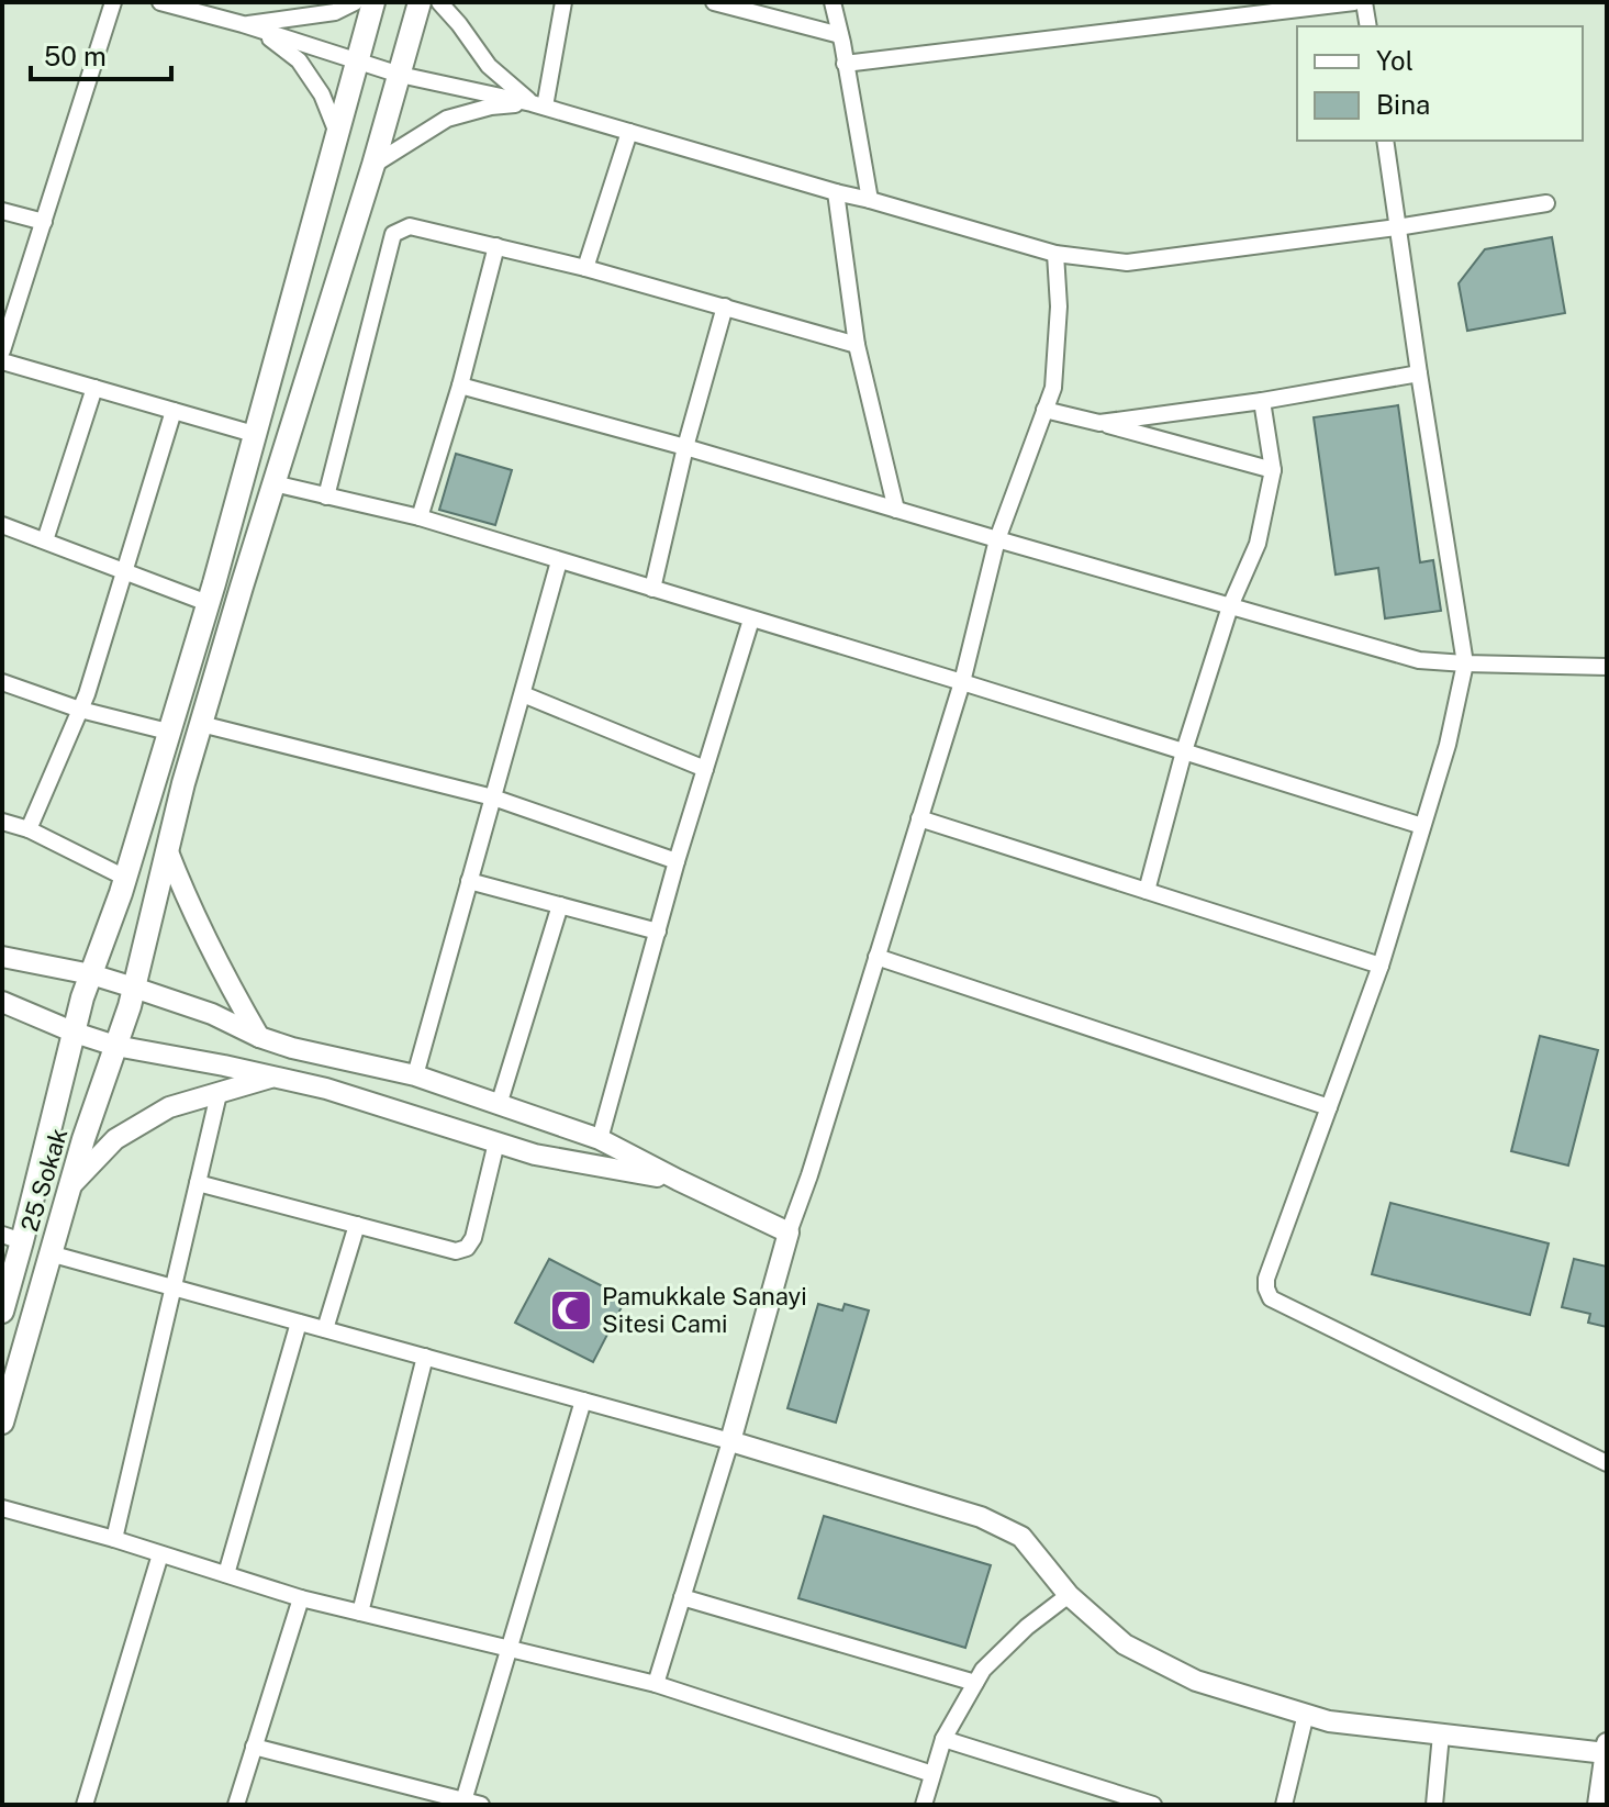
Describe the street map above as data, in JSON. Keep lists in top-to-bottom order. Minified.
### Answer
{"streets":{"main road":["25 Sokak"]},"places":{"mosque":["Pamukkale Sanayi Sitesi Cami"]},"legend":["Yol","Bina"],"scale_bar":"50 m"}
